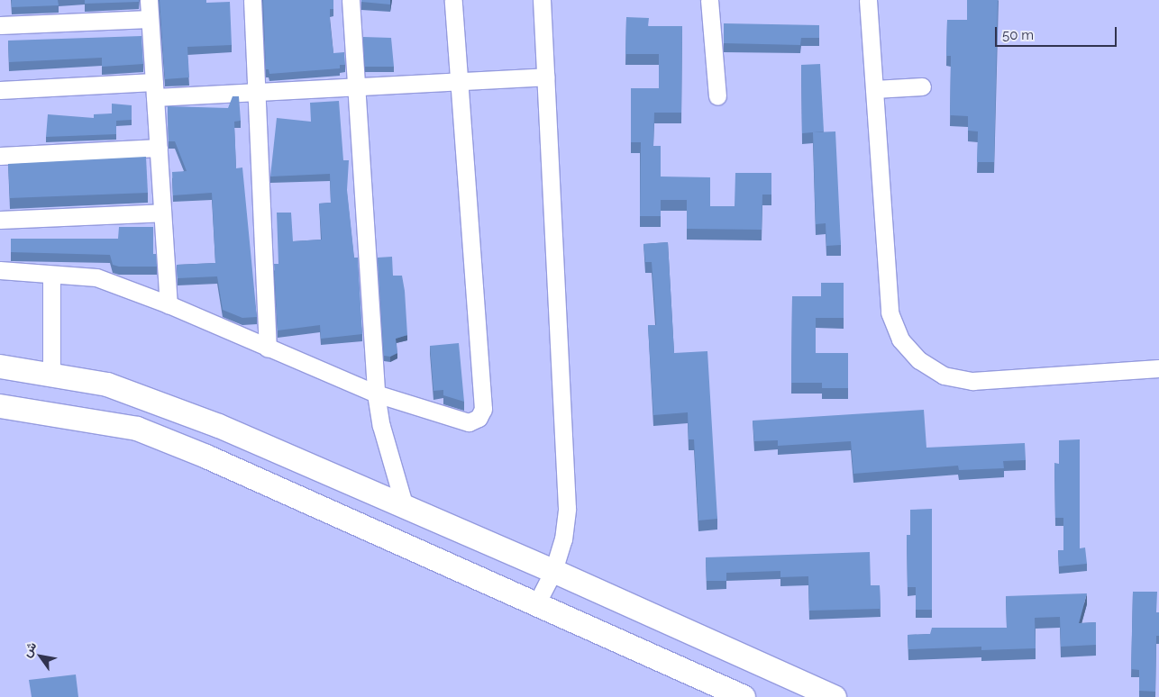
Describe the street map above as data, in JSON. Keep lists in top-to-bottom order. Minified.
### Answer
{"scale_bar":"50 m","north":"top left"}
